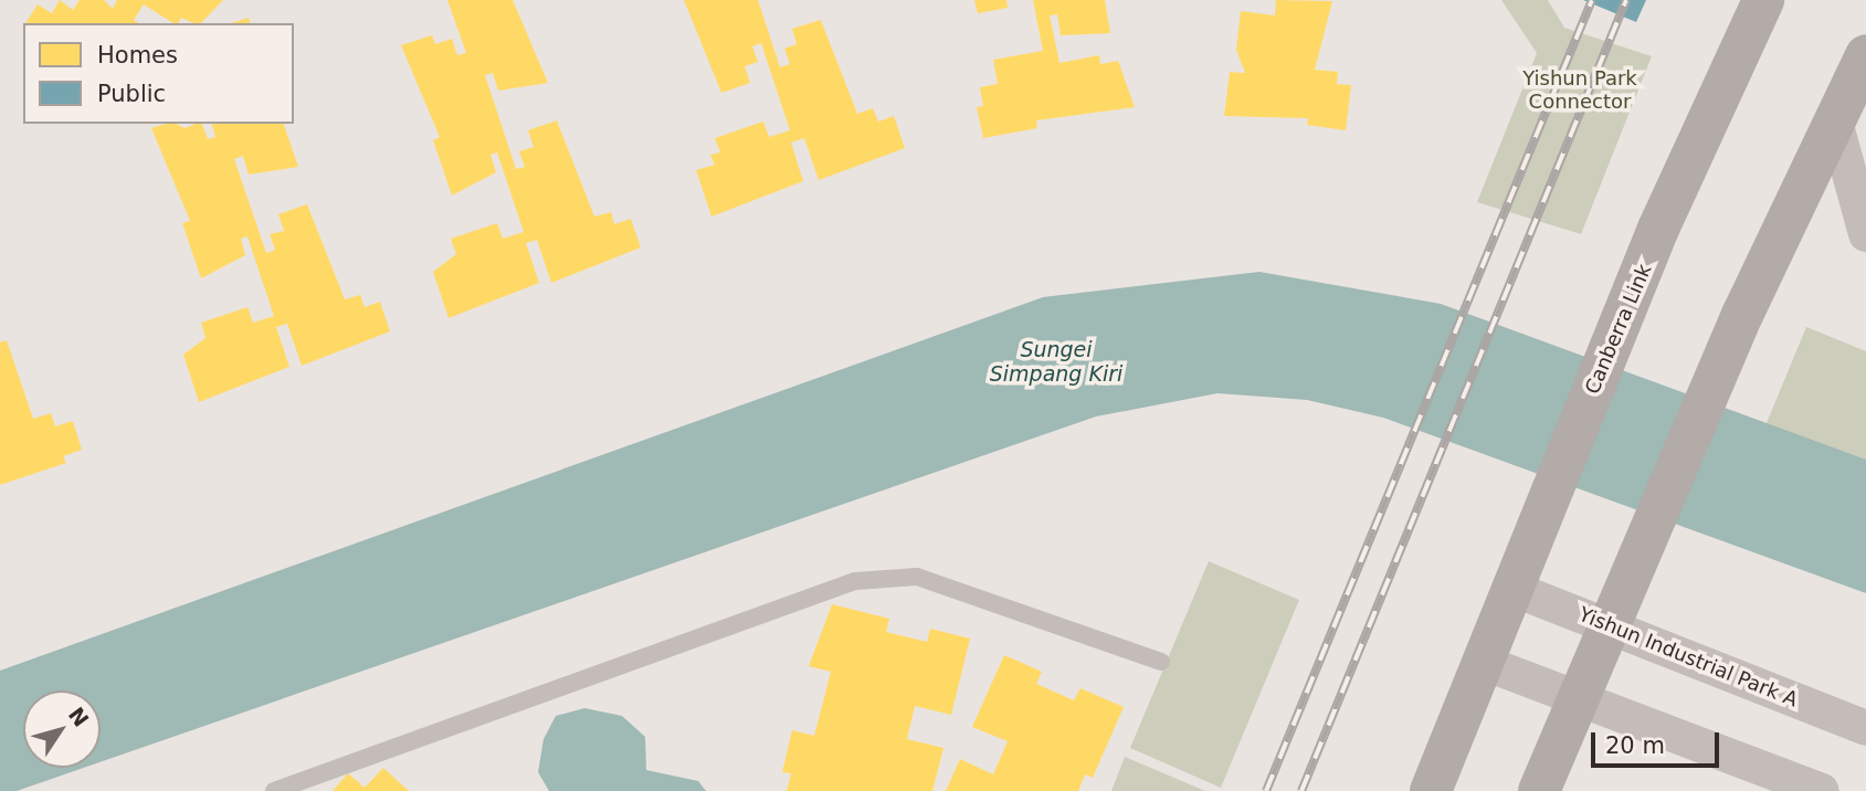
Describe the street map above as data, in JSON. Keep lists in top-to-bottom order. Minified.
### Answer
{"streets":{"main road":["Canberra Link"],"street":["Yishun Industrial Park A"]},"crossings":[["Canberra Link","Yishun Industrial Park A"]],"water":["Sungei Simpang Kiri"],"parks":["Yishun Park Connector"],"legend":["Homes","Public"],"scale_bar":"20 m","north":"top right"}
